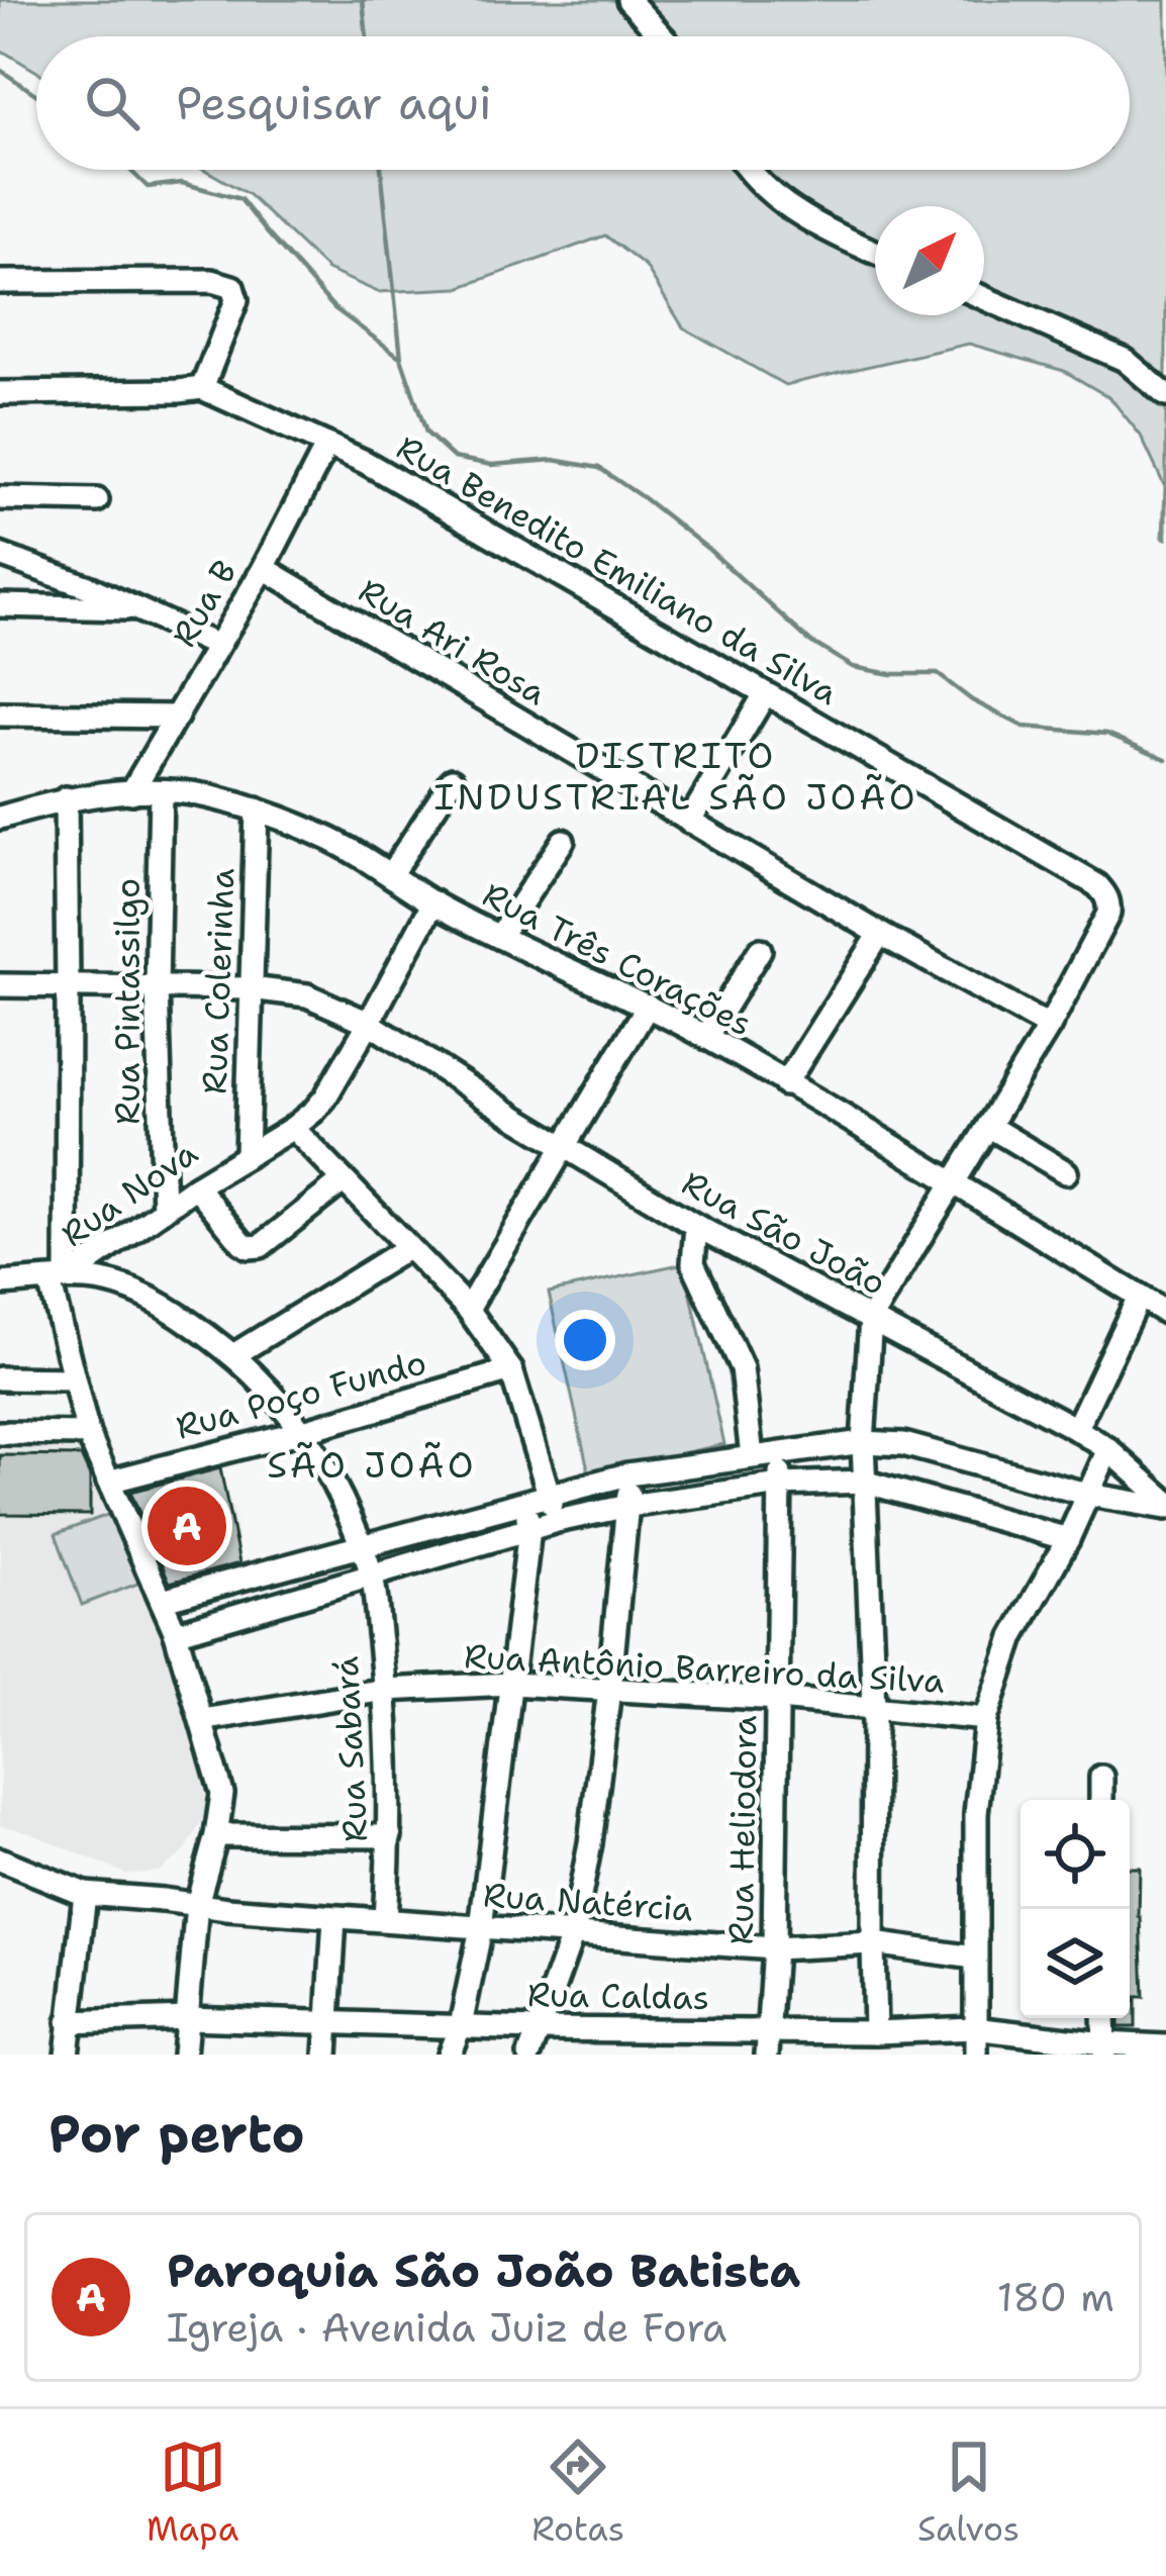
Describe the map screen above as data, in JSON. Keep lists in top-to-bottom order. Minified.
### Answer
{"streets":{"street":["Rua Benedito Emiliano da Silva","Rua B","Rua Ari Rosa","Rua Três Corações","Rua Colerinha","Rua Pintassilgo","Rua Nova","Rua São João","Rua Poço Fundo","Rua Antônio Barreiro da Silva","Rua Sabará","Rua Heliodora","Rua Natércia","Rua Caldas"]},"crossings":[["Rua Benedito Emiliano da Silva","Rua B"],["Rua Benedito Emiliano da Silva","Rua Ari Rosa"],["Rua B","Rua Ari Rosa"],["Rua B","Rua Três Corações"],["Rua Três Corações","Rua Colerinha"],["Rua Três Corações","Rua Pintassilgo"],["Rua Três Corações","Rua Nova"],["Rua Colerinha","Rua Nova"],["Rua Colerinha","Rua São João"],["Rua Pintassilgo","Rua Nova"],["Rua Pintassilgo","Rua São João"],["Rua Nova","Rua São João"],["Rua Nova","Rua Sabará"],["Rua Poço Fundo","Rua Sabará"],["Rua Antônio Barreiro da Silva","Rua Sabará"],["Rua Antônio Barreiro da Silva","Rua Heliodora"],["Rua Sabará","Rua Natércia"],["Rua Heliodora","Rua Natércia"],["Rua Heliodora","Rua Caldas"]],"districts":["DISTRITO INDUSTRIAL SÃO JOÃO","SÃO JOÃO"],"north":"top right","page":{"search":"Pesquisar aqui","pins":"A","heading":"Por perto","list":[{"mark":"A","name":"Paroquia São João Batista","note":"Igreja · Avenida Juiz de Fora","value":"180 m"}],"nav":["Mapa","Rotas","Salvos"]}}
